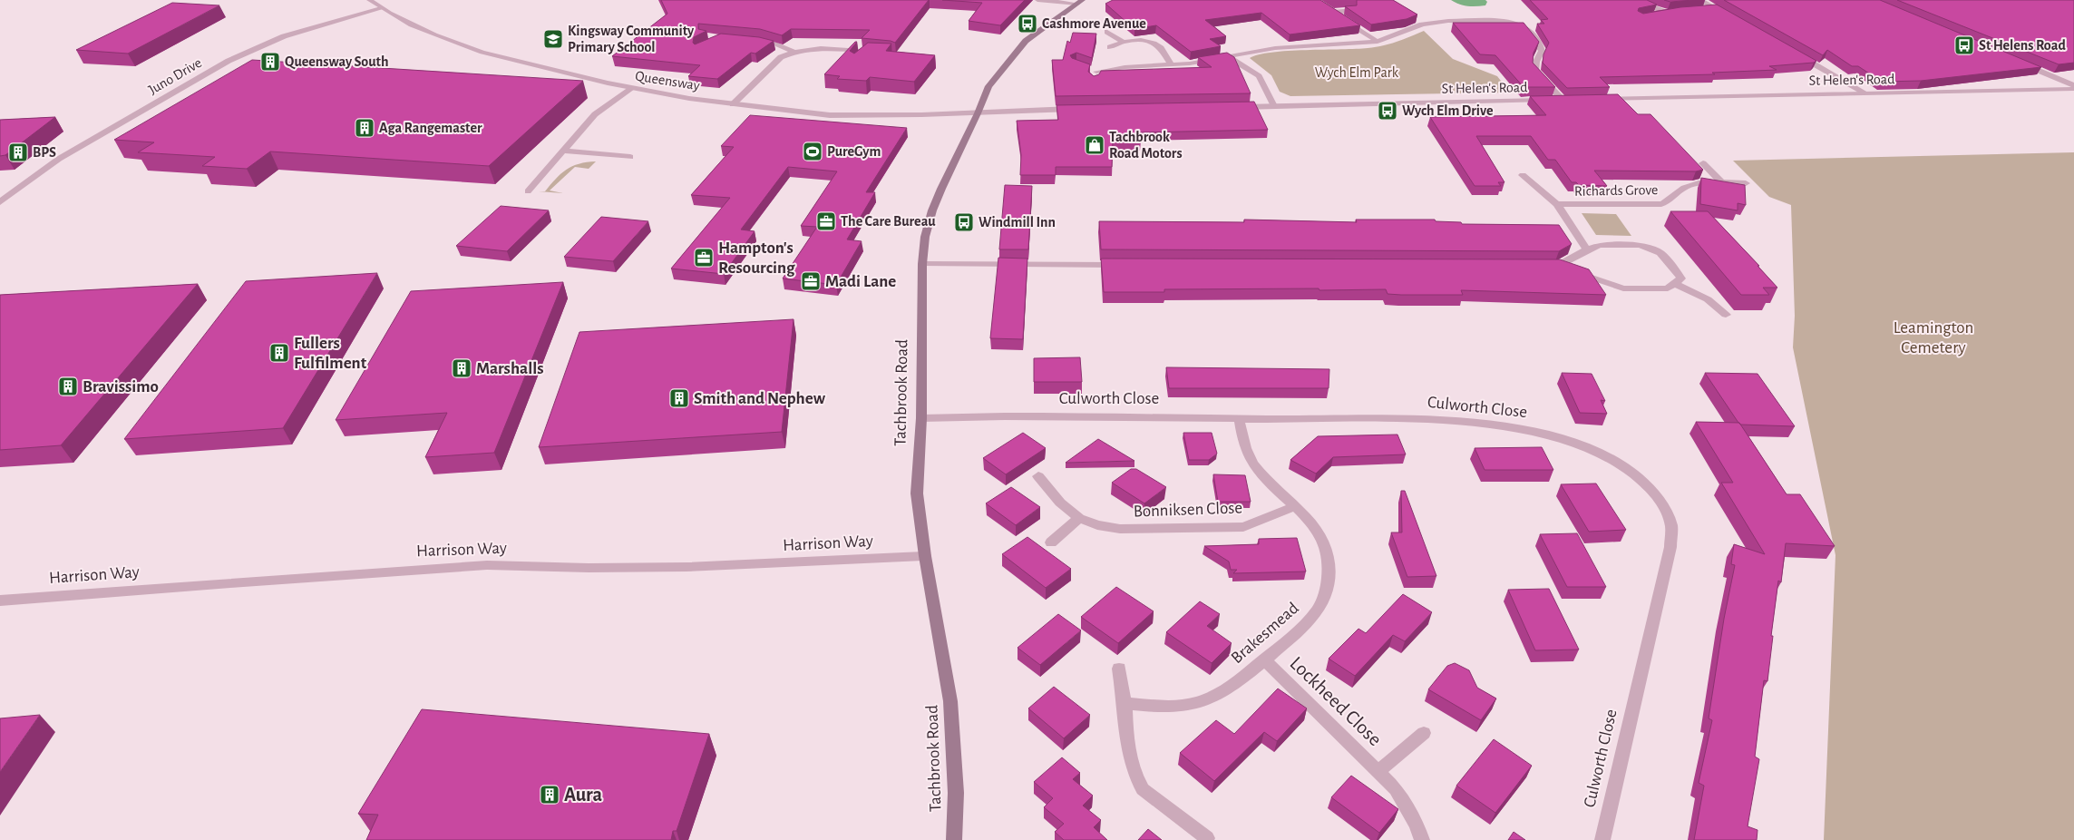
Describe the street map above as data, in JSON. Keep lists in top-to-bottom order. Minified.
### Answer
{"streets":{"main road":["Tachbrook Road"],"street":["Juno Drive","St Helen's Road","Queensway","Richards Grove","Culworth Close","Bonniksen Close","Harrison Way","Brakesmead","Lockheed Close"]},"crossings":[["Juno Drive","Queensway"],["Queensway","Tachbrook Road"],["Tachbrook Road","Culworth Close"],["Tachbrook Road","Harrison Way"],["Culworth Close","Brakesmead"],["Bonniksen Close","Brakesmead"],["Brakesmead","Lockheed Close"]],"parks":["Wych Elm Park","Leamington Cemetery"],"places":{"bus stop":["Cashmore Avenue","St Helens Road","Wych Elm Drive","Windmill Inn"],"school or university":["Kingsway Community Primary School"],"building":["Queensway South","Aga Rangemaster","BPS","Fullers Fulfilment","Marshalls","Bravissimo","Smith and Nephew","Aura"],"shop":["Tachbrook Road Motors"],"sports":["PureGym"],"office":["The Care Bureau","Hampton's Resourcing","Madi Lane"]}}
